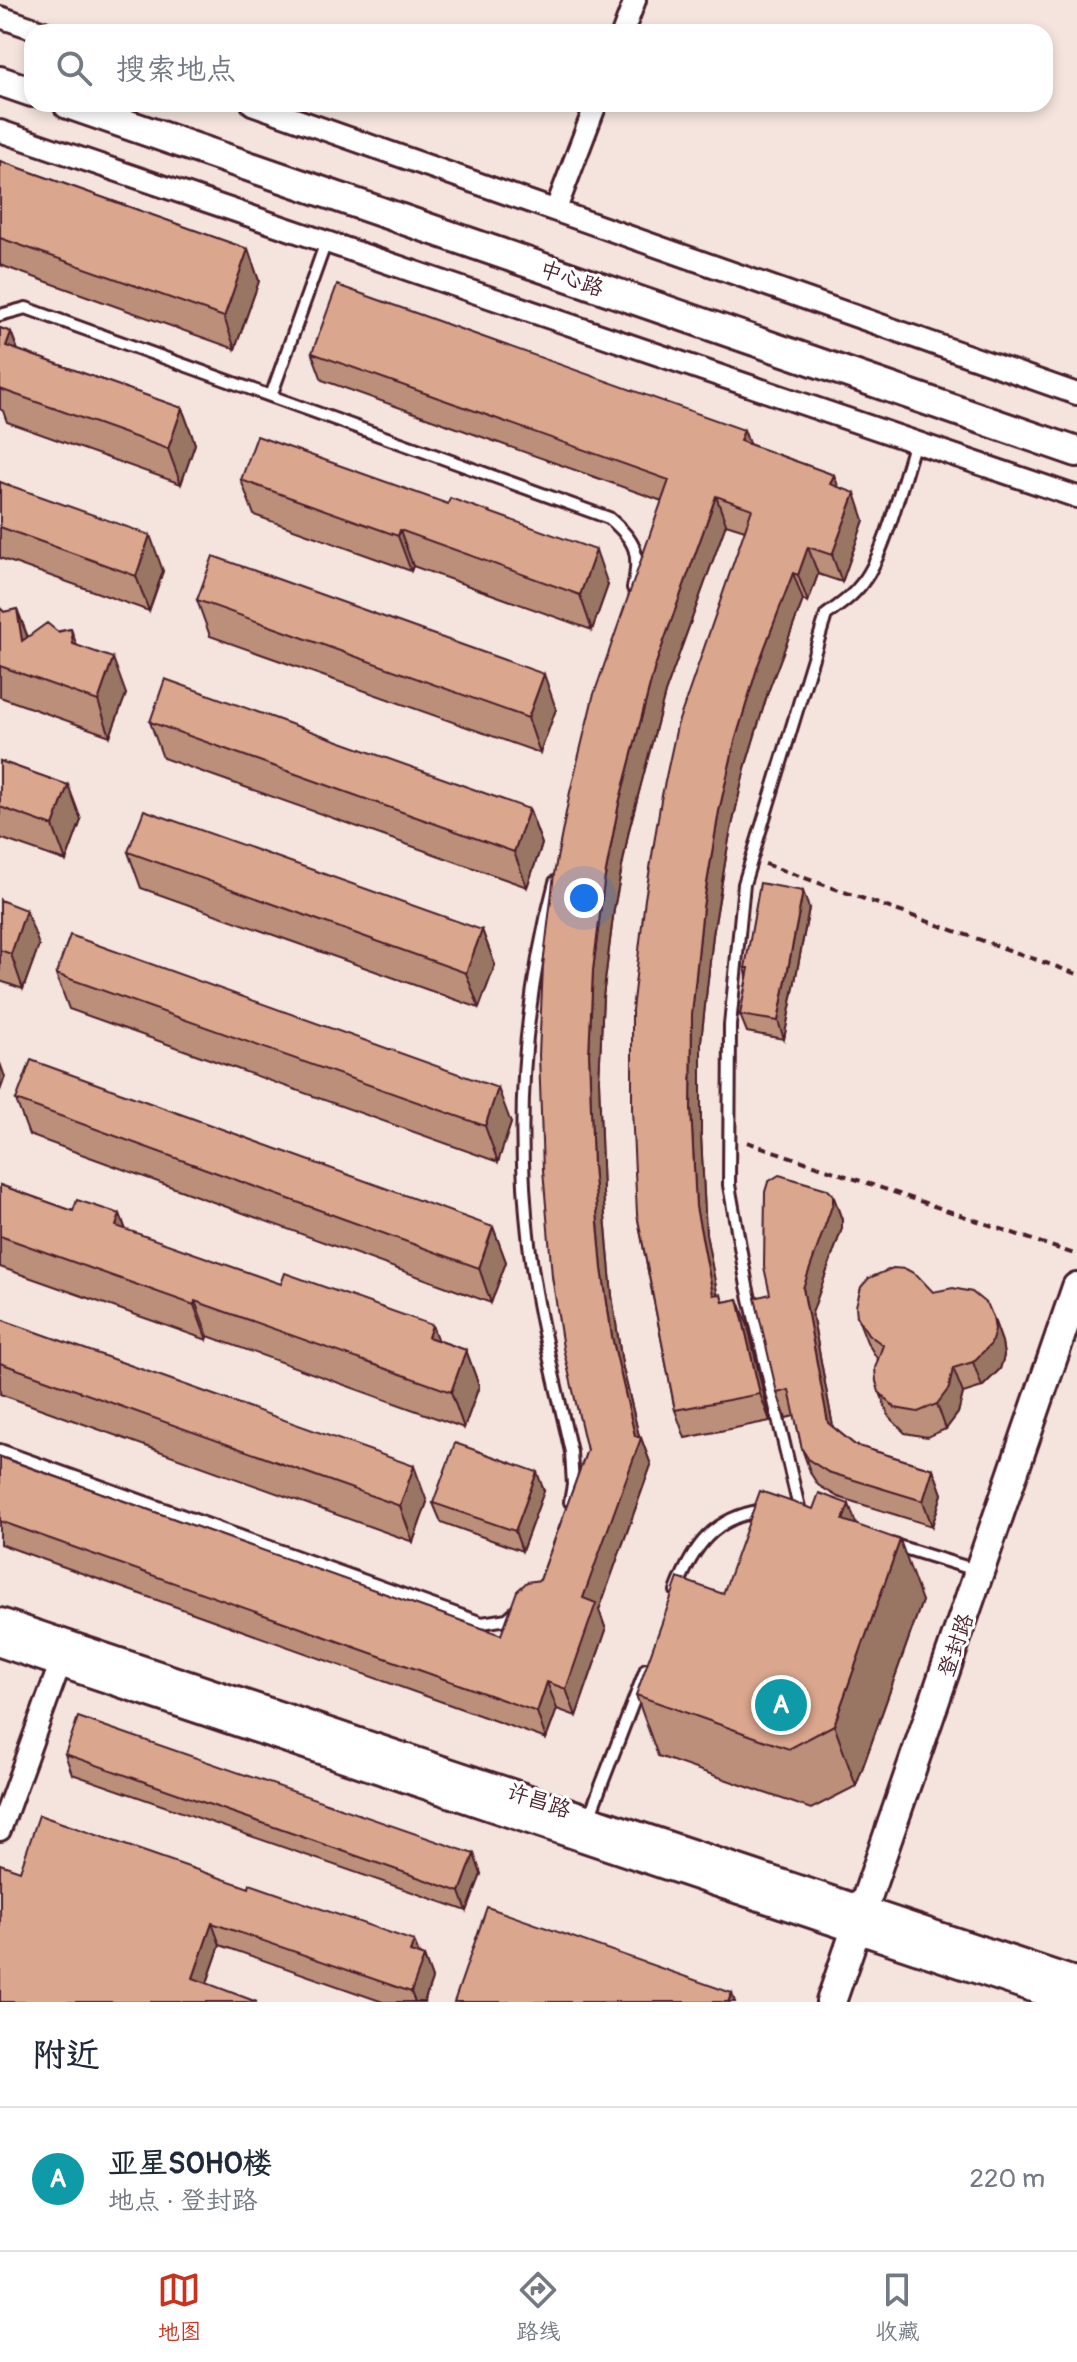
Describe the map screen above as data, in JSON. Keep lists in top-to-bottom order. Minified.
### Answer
{"streets":{"main road":["中心路","登封路"],"street":["许昌路"]},"crossings":[["登封路","许昌路"]],"page":{"search":"搜索地点","pins":"A","heading":"附近","list":[{"mark":"A","name":"亚星SOHO楼","note":"地点 · 登封路","value":"220 m"}],"nav":["地图","路线","收藏"]}}
